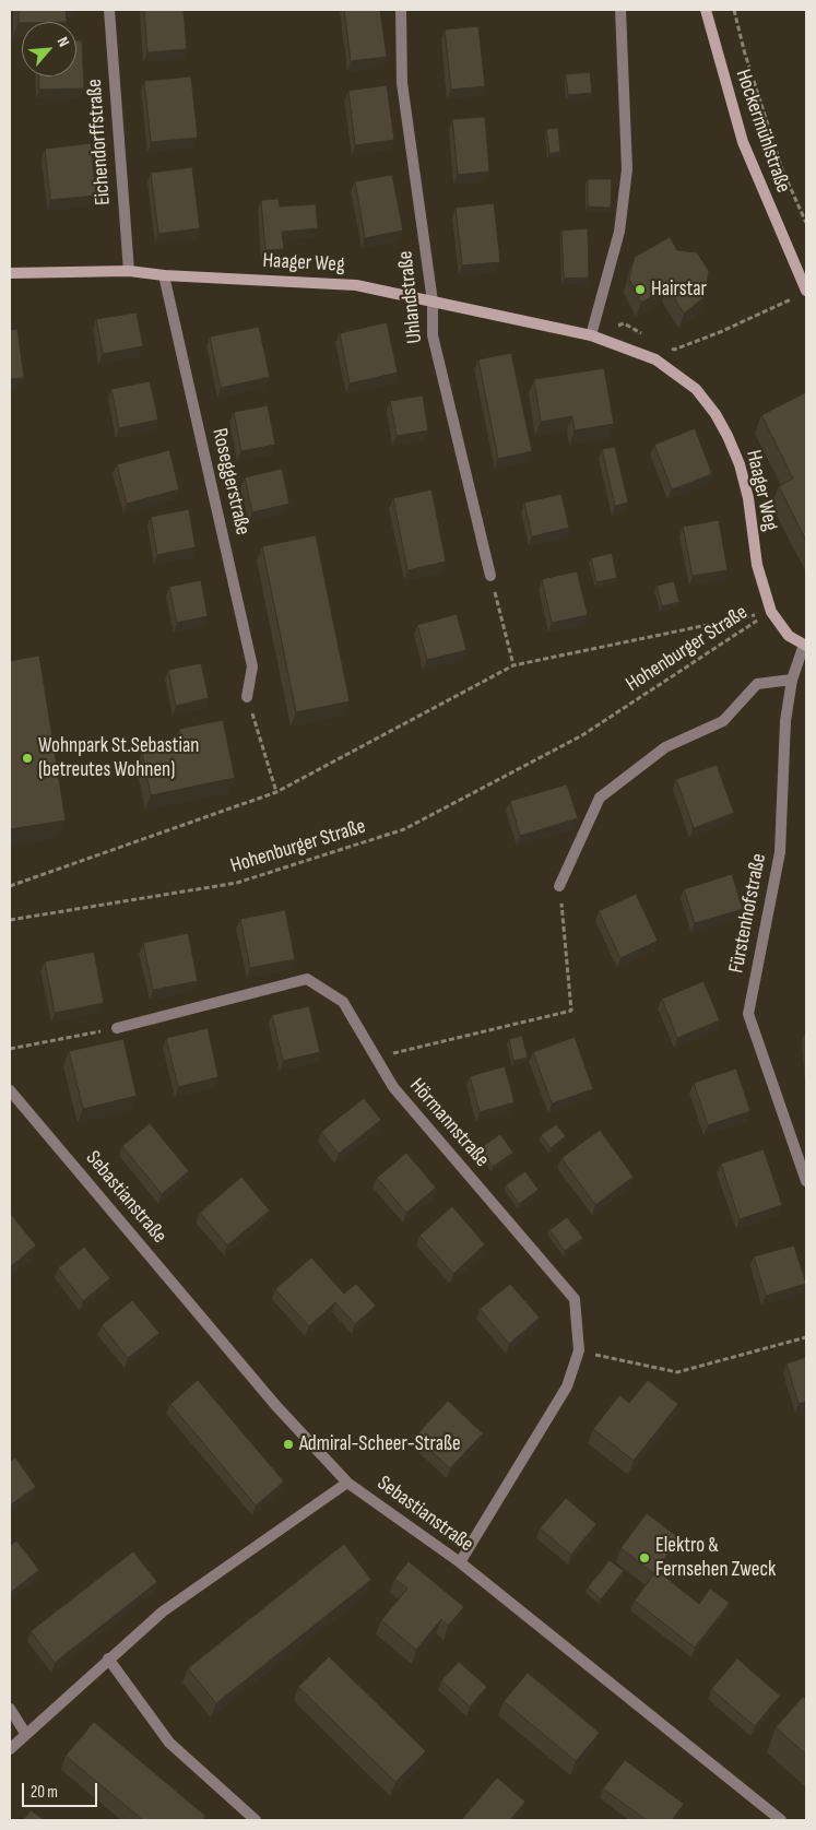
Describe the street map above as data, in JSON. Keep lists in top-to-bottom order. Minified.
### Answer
{"streets":{"street":["Hockermühlstraße","Eichendorffstraße","Haager Weg","Uhlandstraße","Roseggerstraße","Fürstenhofstraße","Hörmannstraße","Sebastianstraße"],"path":["Hohenburger Straße"]},"crossings":[["Eichendorffstraße","Haager Weg"],["Haager Weg","Uhlandstraße"],["Haager Weg","Roseggerstraße"],["Haager Weg","Hohenburger Straße"],["Haager Weg","Fürstenhofstraße"],["Hörmannstraße","Sebastianstraße"]],"places":["Hairstar","Wohnpark St.Sebastian (betreutes Wohnen)","Admiral-Scheer-Straße","Elektro & Fernsehen Zweck"],"scale_bar":"20 m","north":"top right"}
